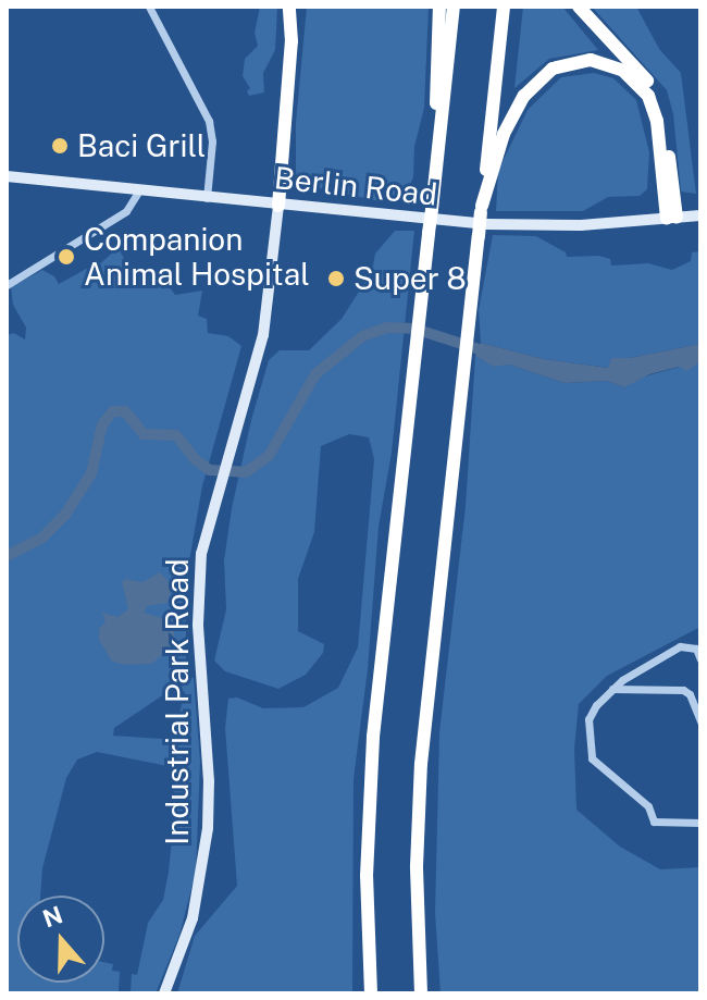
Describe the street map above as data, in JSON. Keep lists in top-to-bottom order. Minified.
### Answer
{"streets":{"street":["Berlin Road","Industrial Park Road"]},"crossings":[["Berlin Road","Industrial Park Road"]],"places":["Baci Grill","Companion Animal Hospital","Super 8"],"north":"top"}
